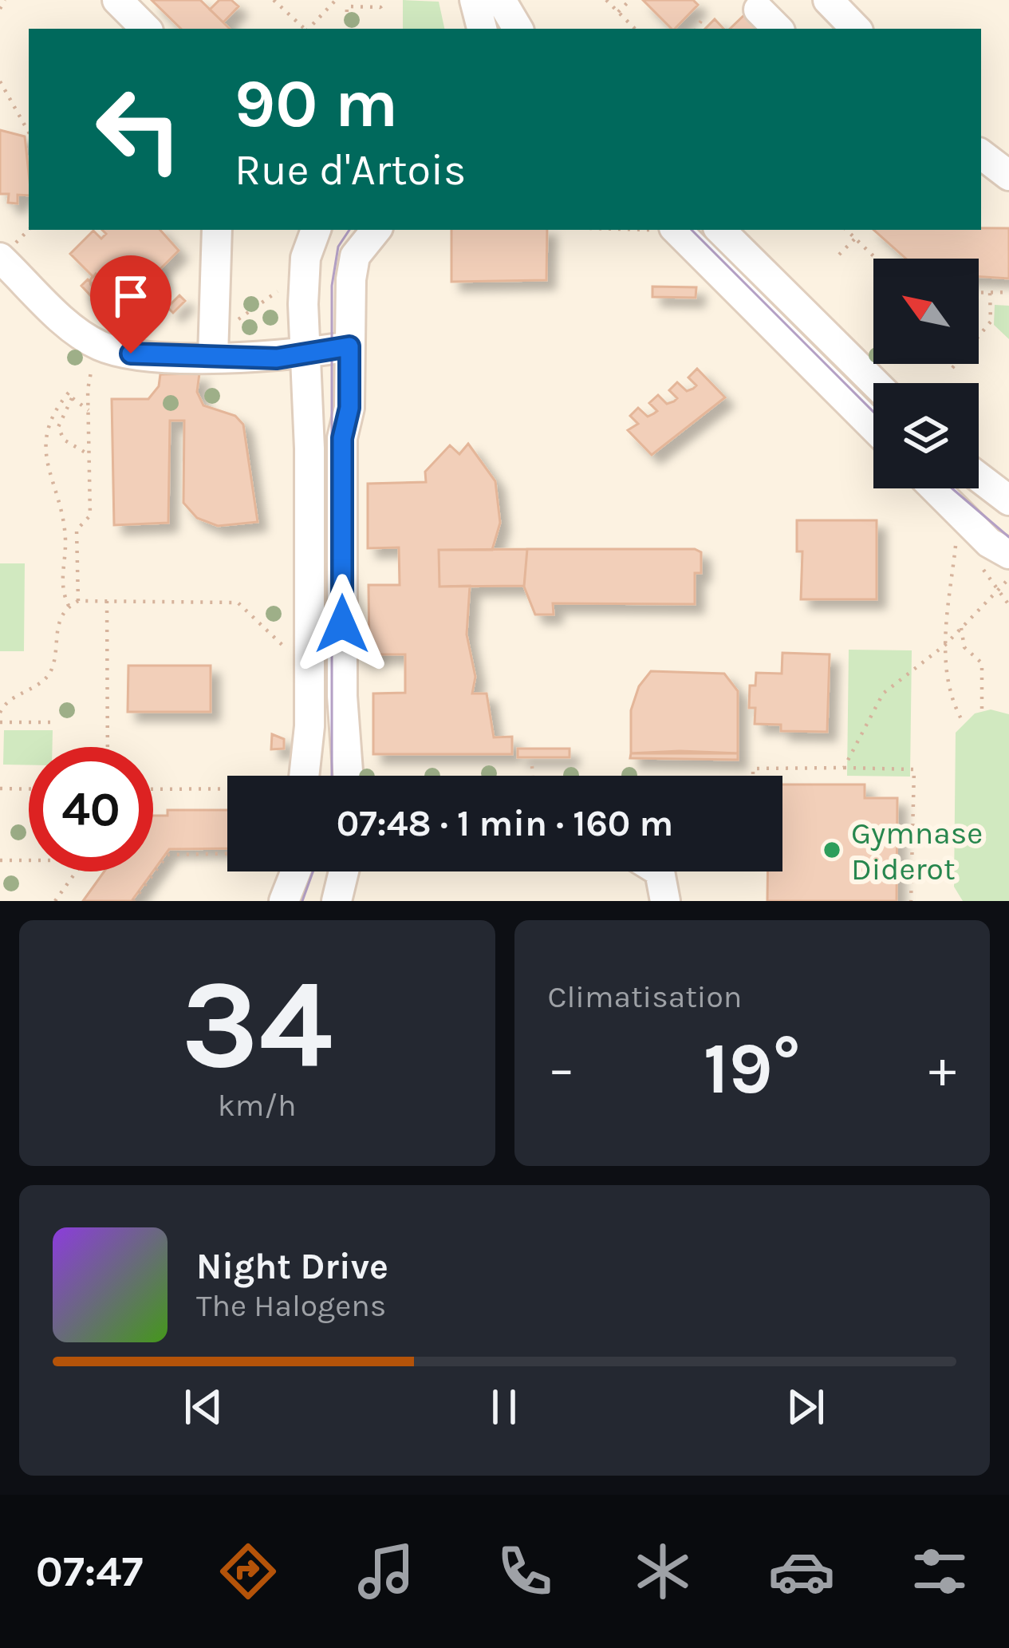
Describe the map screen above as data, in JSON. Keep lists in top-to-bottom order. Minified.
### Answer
{"places":["Gymnase Diderot"],"north":"top left","page":{"turn":["90 m","Rue d'Artois"],"limit":"40","trip":"07:48 · 1 min · 160 m","tile":[["34","km/h"],"Climatisation"],"heat":["−","19°","+"],"song":["Night Drive","The Halogens"],"tabs":"07:47"}}
